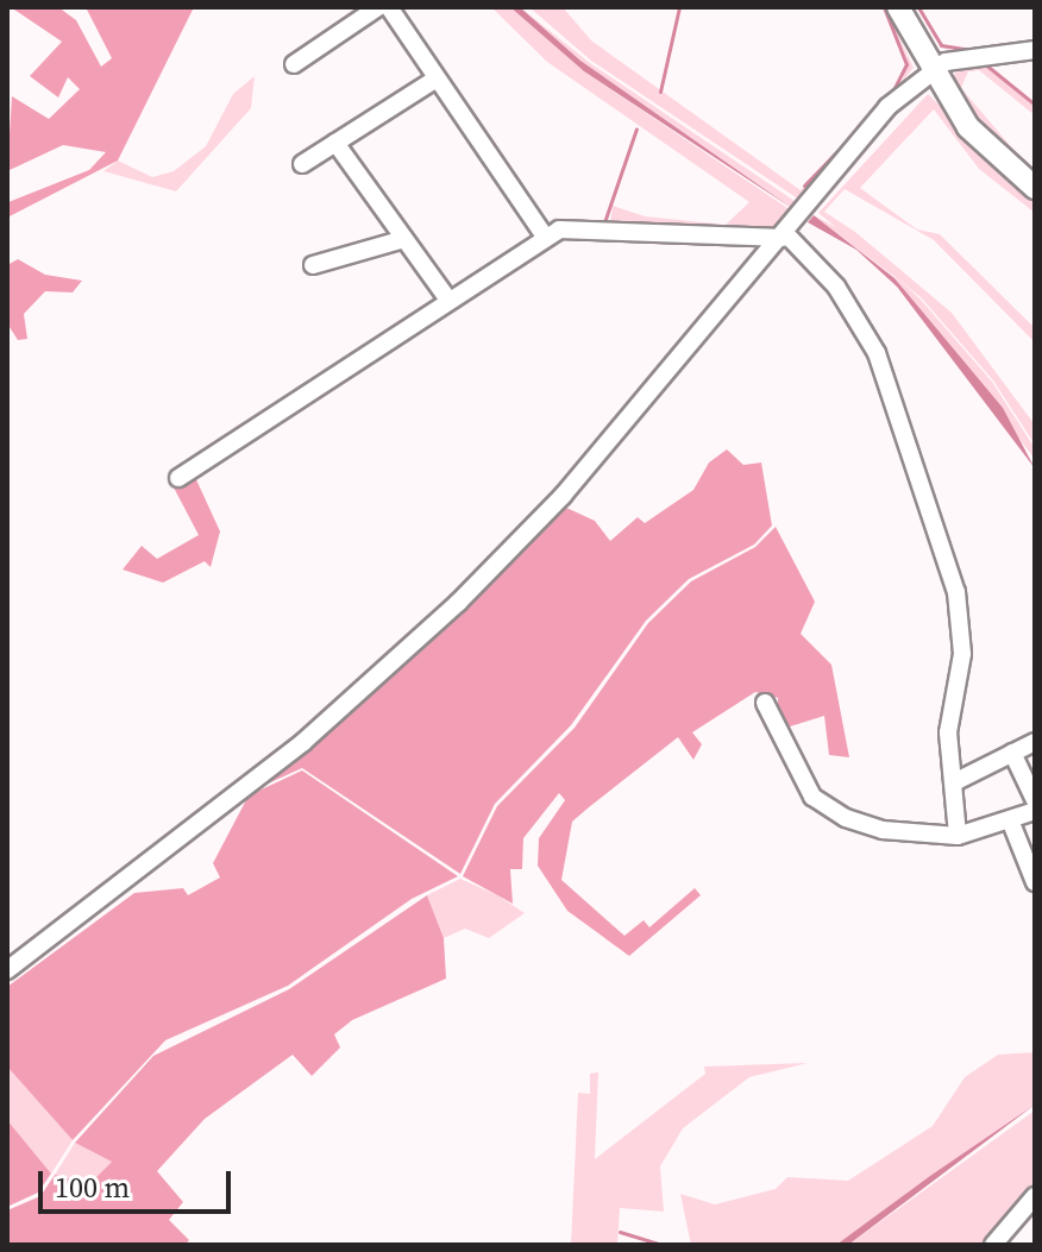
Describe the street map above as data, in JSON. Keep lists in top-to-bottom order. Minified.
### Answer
{"scale_bar":"100 m"}
